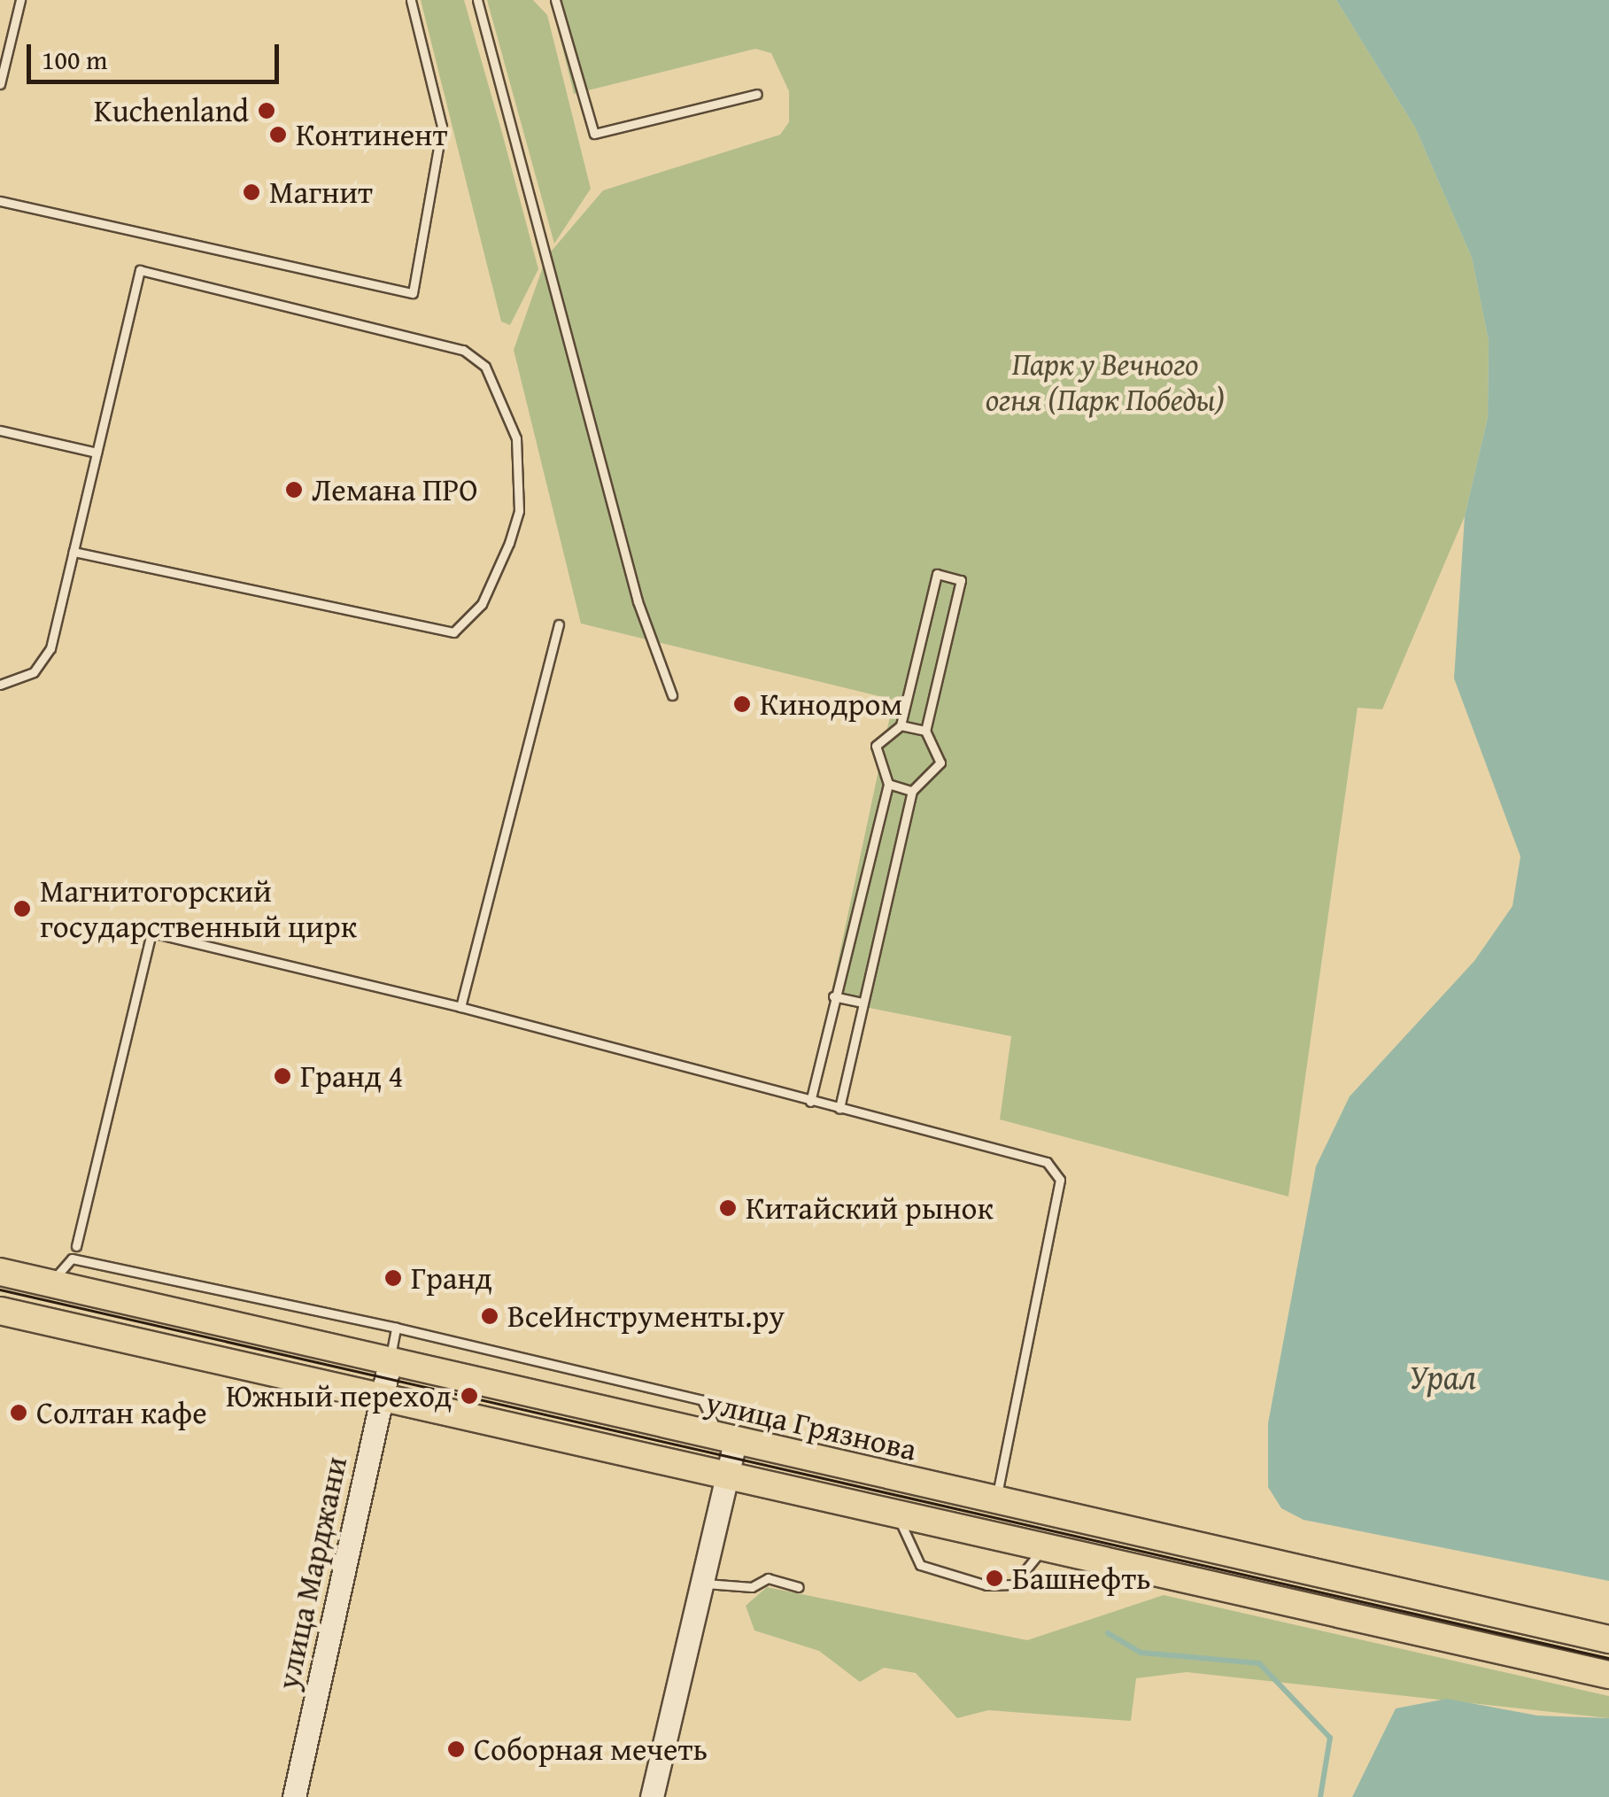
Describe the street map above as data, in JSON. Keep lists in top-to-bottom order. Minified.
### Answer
{"streets":{"main road":["улица Грязнова"],"street":["улица Марджани"]},"crossings":[["улица Грязнова","улица Марджани"]],"water":["Урал"],"parks":["Парк у Вечного огня (Парк Победы)"],"places":["Kuchenland","Континент","Магнит","Лемана ПРО","Кинодром","Магнитогорский государственный цирк","Гранд 4","Китайский рынок","Гранд","ВсеИнструменты.ру","Южный переход","Солтан кафе","Башнефть","Соборная мечеть"],"scale_bar":"100 m"}
